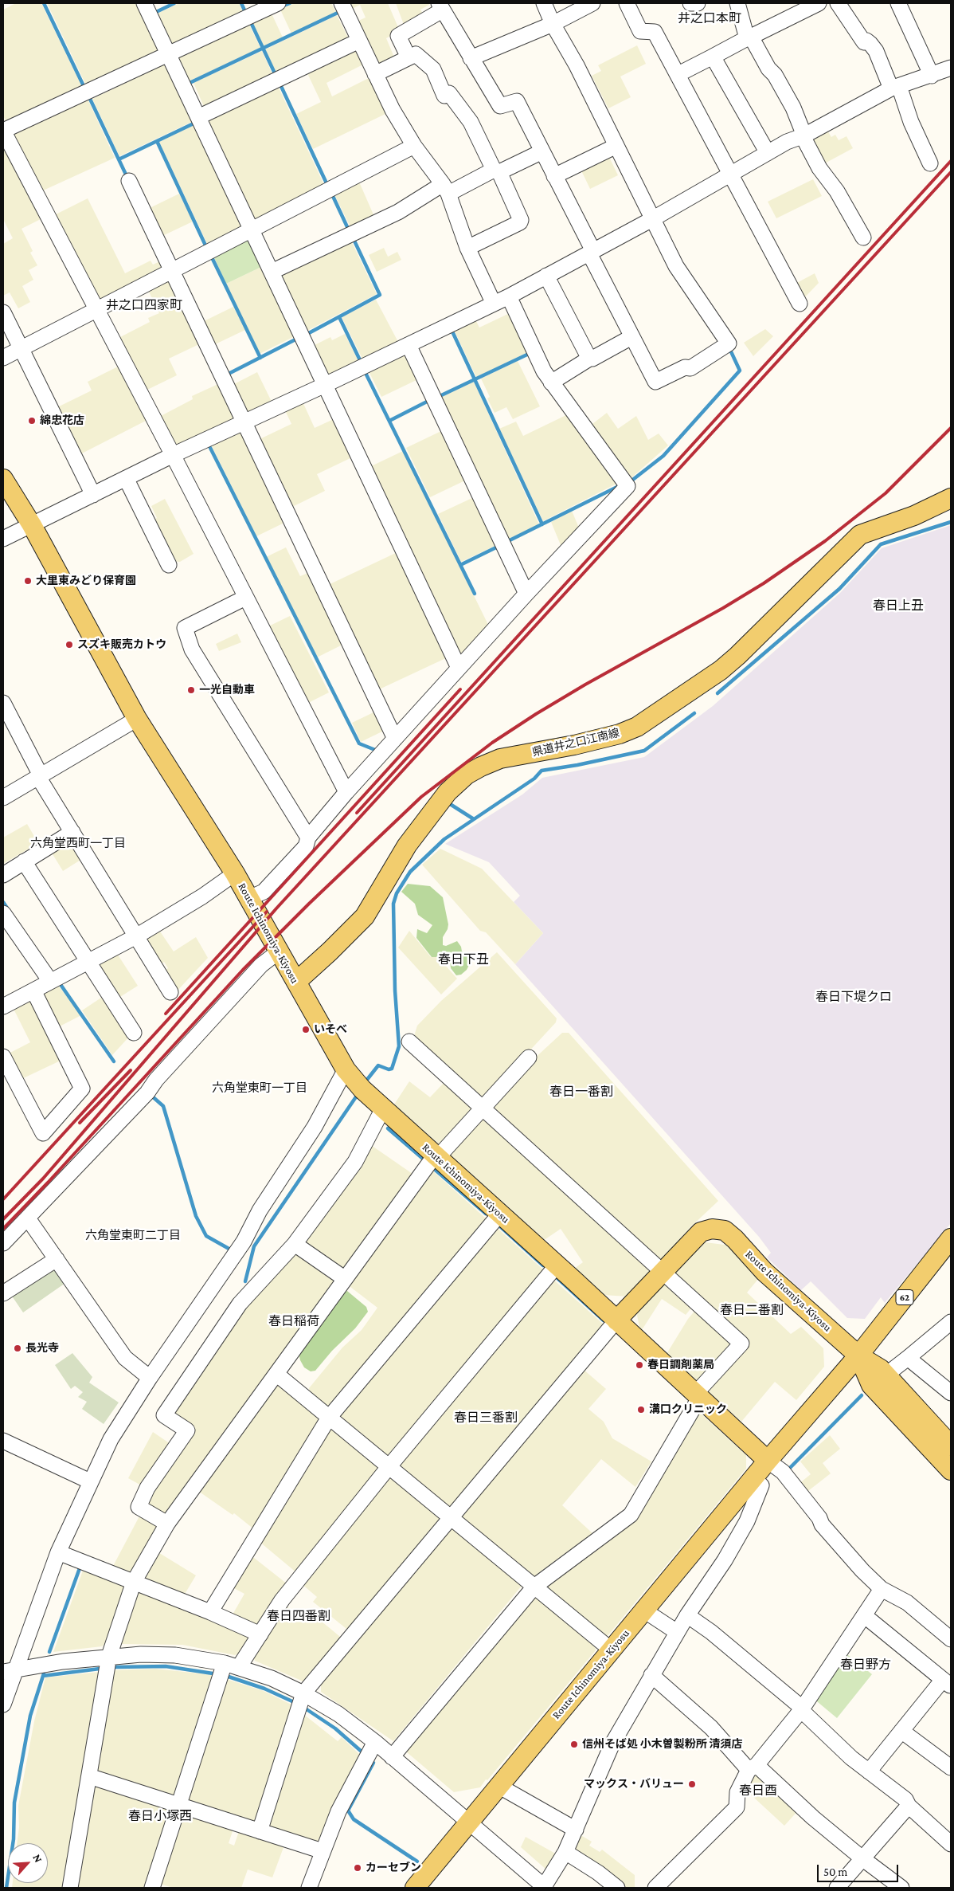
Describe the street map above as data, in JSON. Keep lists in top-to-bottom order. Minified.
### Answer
{"streets":{"main road":["県道井之口江南線","Route Ichinomiya-Kiyosu","62"]},"crossings":[["県道井之口江南線","Route Ichinomiya-Kiyosu"],["Route Ichinomiya-Kiyosu","62"]],"districts":["井之口本町","井之口四家町","春日上丑","六角堂西町一丁目","春日下丑","春日下堤クロ","六角堂東町一丁目","春日一番割","六角堂東町二丁目","春日二番割","春日稲荷","春日三番割","春日四番割","春日野方","春日酉","春日小塚西"],"places":["綿忠花店","大里東みどり保育園","スズキ販売カトウ","一光自動車","いそべ","長光寺","春日調剤薬局","溝口クリニック","信州そば処 小木曽製粉所 清須店","マックス・バリュー","カーセブン"],"scale_bar":"50 m","north":"top right"}
